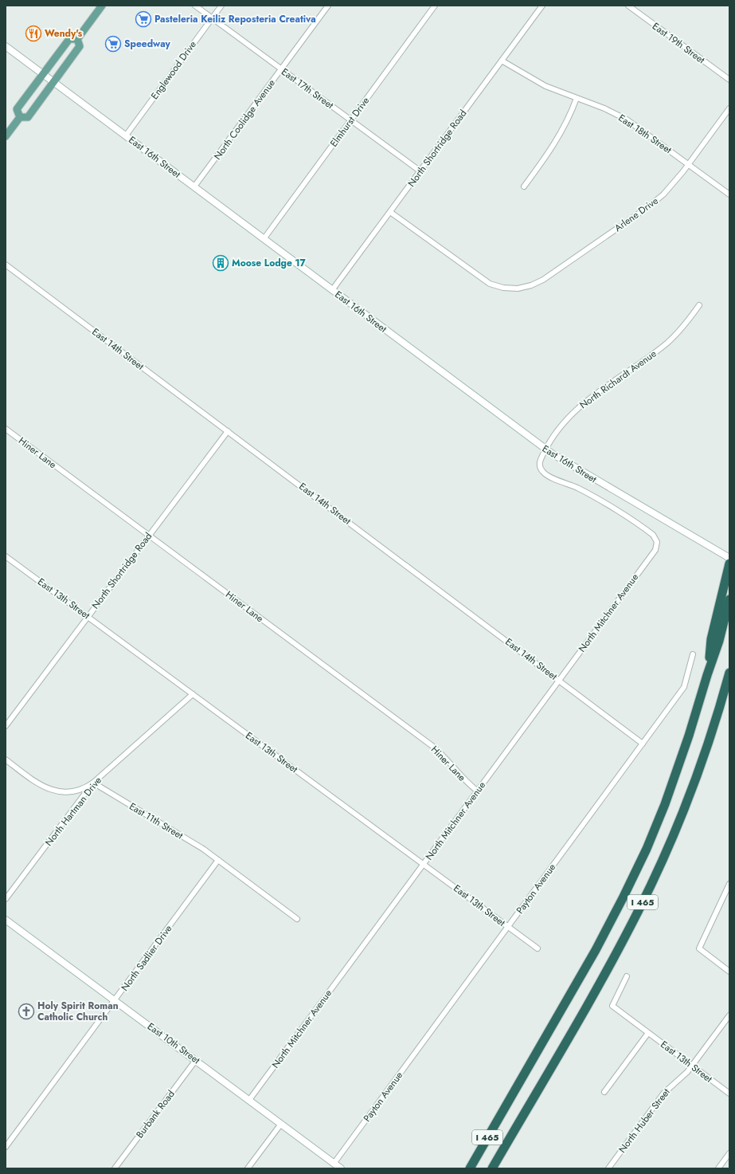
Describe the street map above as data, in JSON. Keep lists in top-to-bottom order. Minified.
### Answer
{"streets":{"highway":["I 465"],"street":["East 19th Street","Englewood Drive","East 17th Street","North Coolidge Avenue","Elmhurst Drive","East 18th Street","North Shortridge Road","East 16th Street","Arlene Drive","East 14th Street","North Richardt Avenue","Hiner Lane","East 13th Street","North Mitchner Avenue","North Hartman Drive","East 11th Street","Payton Avenue","North Sadlier Drive","East 10th Street","Burbank Road","North Huber Street"]},"crossings":[["Englewood Drive","East 17th Street"],["Englewood Drive","East 16th Street"],["East 17th Street","North Coolidge Avenue"],["East 17th Street","Elmhurst Drive"],["East 17th Street","North Shortridge Road"],["North Coolidge Avenue","East 16th Street"],["Elmhurst Drive","East 16th Street"],["East 18th Street","North Shortridge Road"],["East 18th Street","Arlene Drive"],["North Shortridge Road","East 16th Street"],["North Shortridge Road","Arlene Drive"],["North Shortridge Road","East 14th Street"],["North Shortridge Road","Hiner Lane"],["North Shortridge Road","East 13th Street"],["East 16th Street","North Richardt Avenue"],["East 14th Street","North Mitchner Avenue"],["East 14th Street","Payton Avenue"],["North Richardt Avenue","North Mitchner Avenue"],["Hiner Lane","North Mitchner Avenue"],["East 13th Street","North Mitchner Avenue"],["East 13th Street","North Hartman Drive"],["East 13th Street","Payton Avenue"],["East 13th Street","North Huber Street"],["North Mitchner Avenue","East 10th Street"],["North Hartman Drive","East 11th Street"],["East 11th Street","North Sadlier Drive"],["Payton Avenue","East 10th Street"],["North Sadlier Drive","East 10th Street"],["East 10th Street","Burbank Road"]],"places":{"supermarket":["Pasteleria Keiliz Reposteria Creativa","Speedway"],"restaurant":["Wendy's"],"building":["Moose Lodge 17"],"church":["Holy Spirit Roman Catholic Church"]}}
